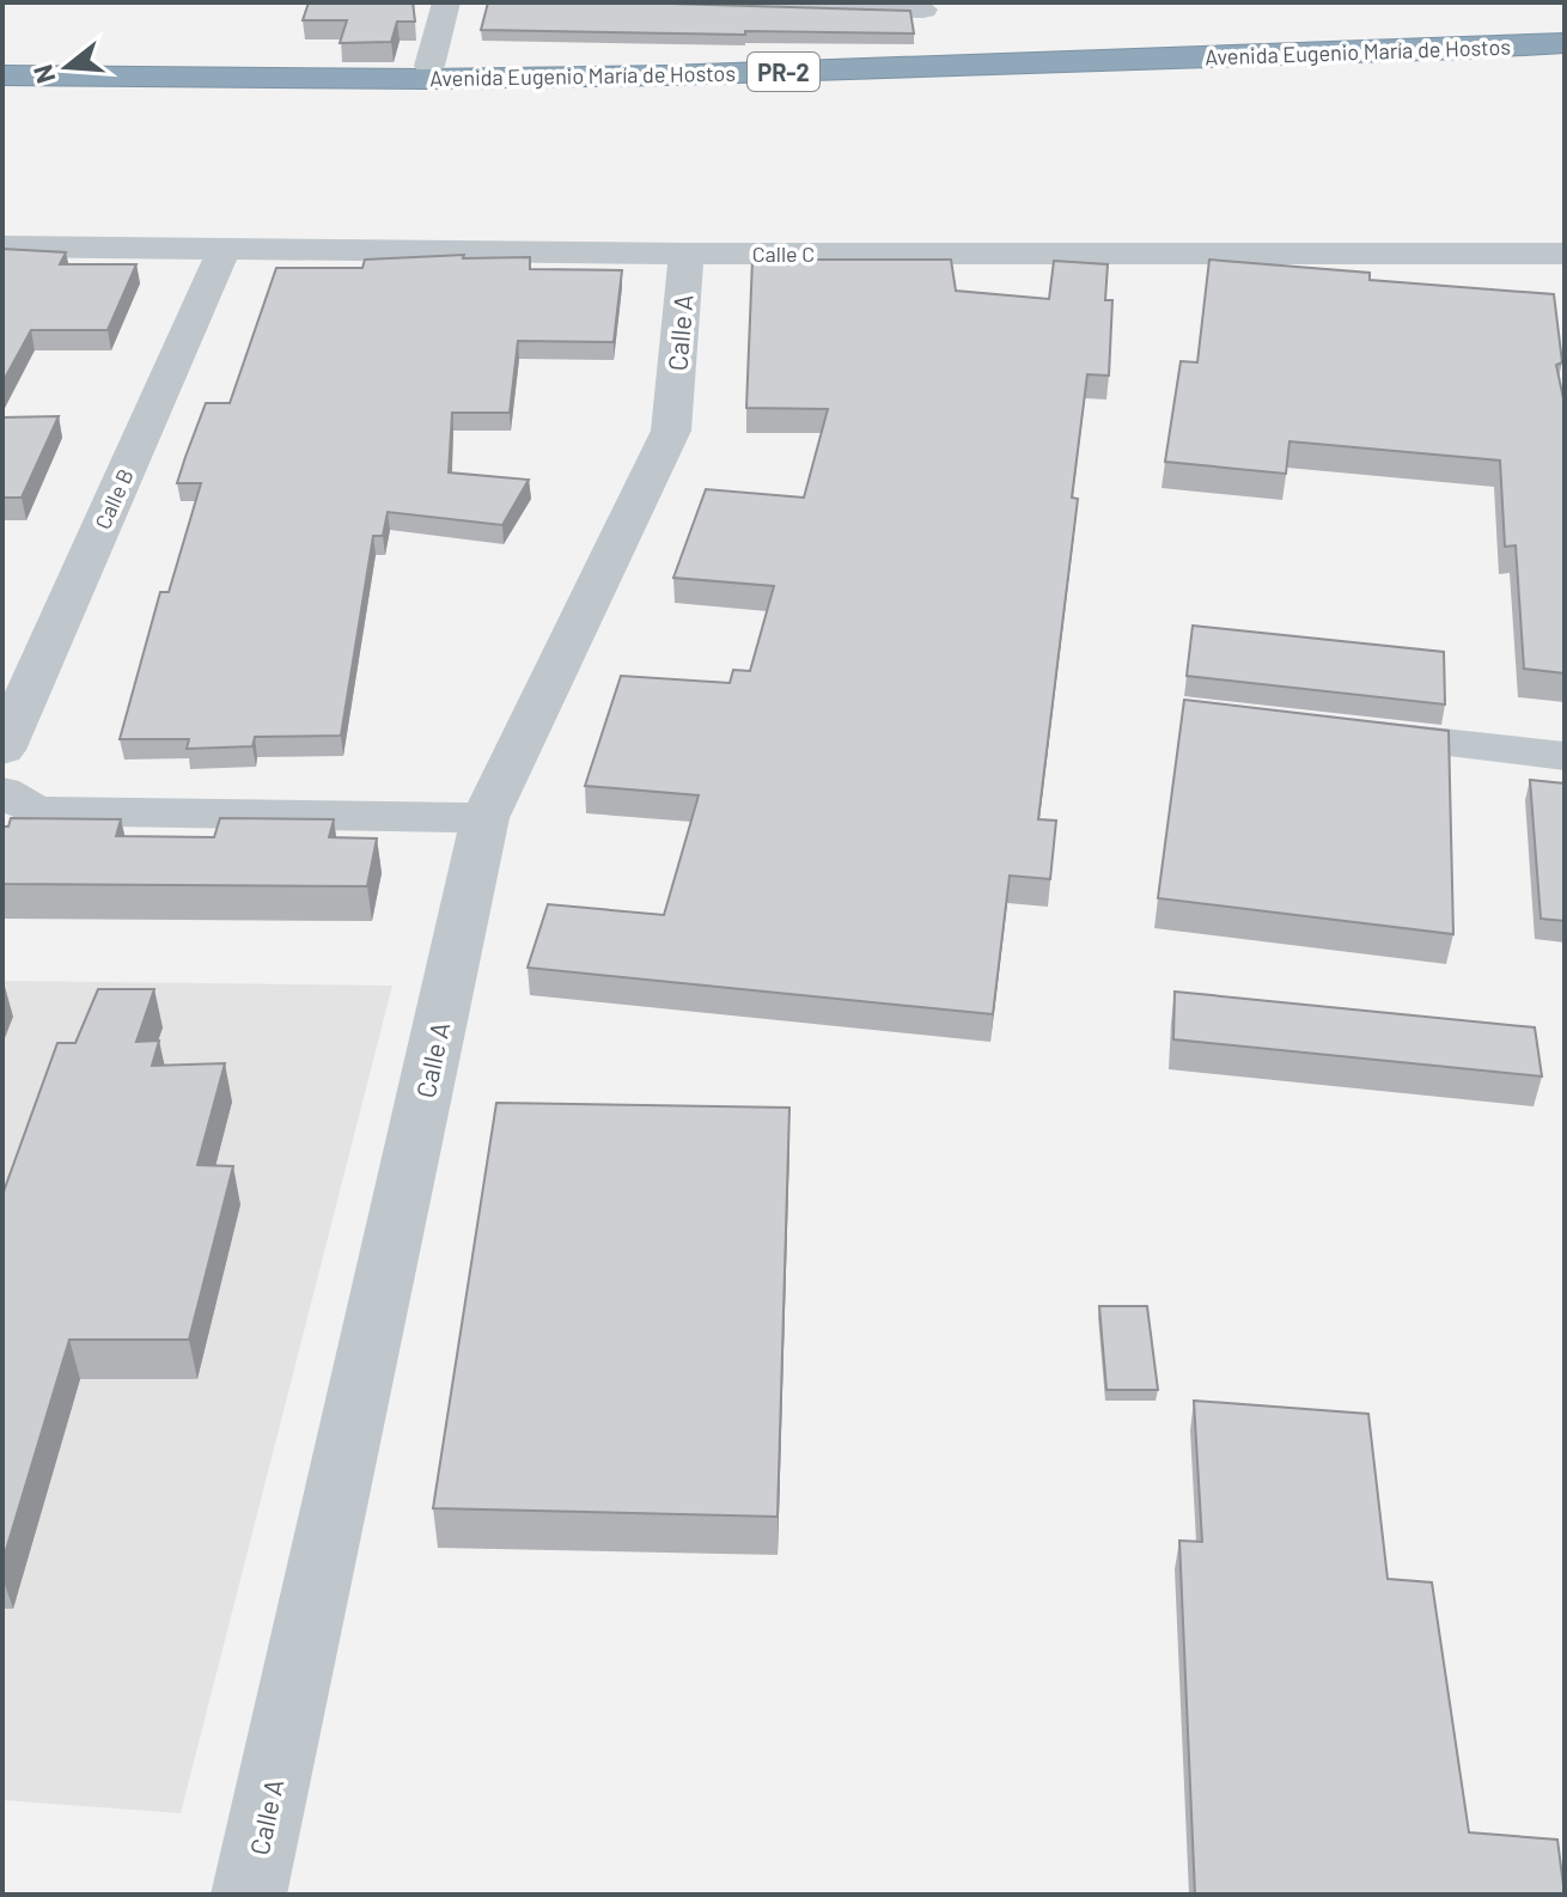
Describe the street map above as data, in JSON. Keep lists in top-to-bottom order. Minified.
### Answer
{"streets":{"highway":["Avenida Eugenio María de Hostos","PR-2"],"street":["Calle C","Calle A","Calle B"]},"crossings":[["Calle C","Calle A"],["Calle C","Calle B"]],"north":"left"}
